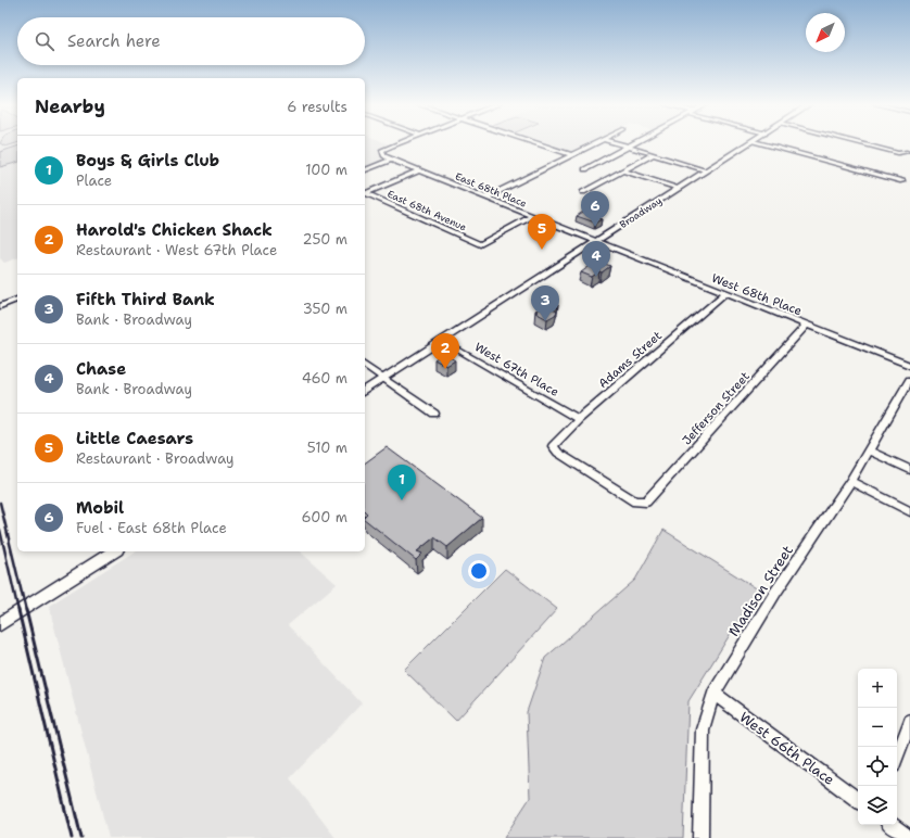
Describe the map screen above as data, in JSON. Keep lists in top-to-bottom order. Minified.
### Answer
{"streets":{"main road":["Broadway"],"street":["East 68th Place","East 68th Avenue","West 68th Place","Adams Street","West 67th Place","Jefferson Street","Madison Street","West 66th Place"]},"crossings":[["East 68th Place","East 68th Avenue"],["East 68th Place","Broadway"],["East 68th Place","West 68th Place"],["Broadway","West 68th Place"],["Broadway","West 67th Place"],["West 68th Place","Adams Street"],["West 68th Place","Jefferson Street"],["Adams Street","West 67th Place"],["Adams Street","Jefferson Street"],["Madison Street","West 66th Place"]],"north":"bottom left","page":{"search":"Search here","heading":["Nearby","6 results"],"list":[{"mark":"1","name":"Boys & Girls Club","note":"Place","value":"100 m"},{"mark":"2","name":"Harold's Chicken Shack","note":"Restaurant · West 67th Place","value":"250 m"},{"mark":"3","name":"Fifth Third Bank","note":"Bank · Broadway","value":"350 m"},{"mark":"4","name":"Chase","note":"Bank · Broadway","value":"460 m"},{"mark":"5","name":"Little Caesars","note":"Restaurant · Broadway","value":"510 m"},{"mark":"6","name":"Mobil","note":"Fuel · East 68th Place","value":"600 m"}],"pins":["6","5","4","3","2","1"],"map_buttons":["+","−"]}}
